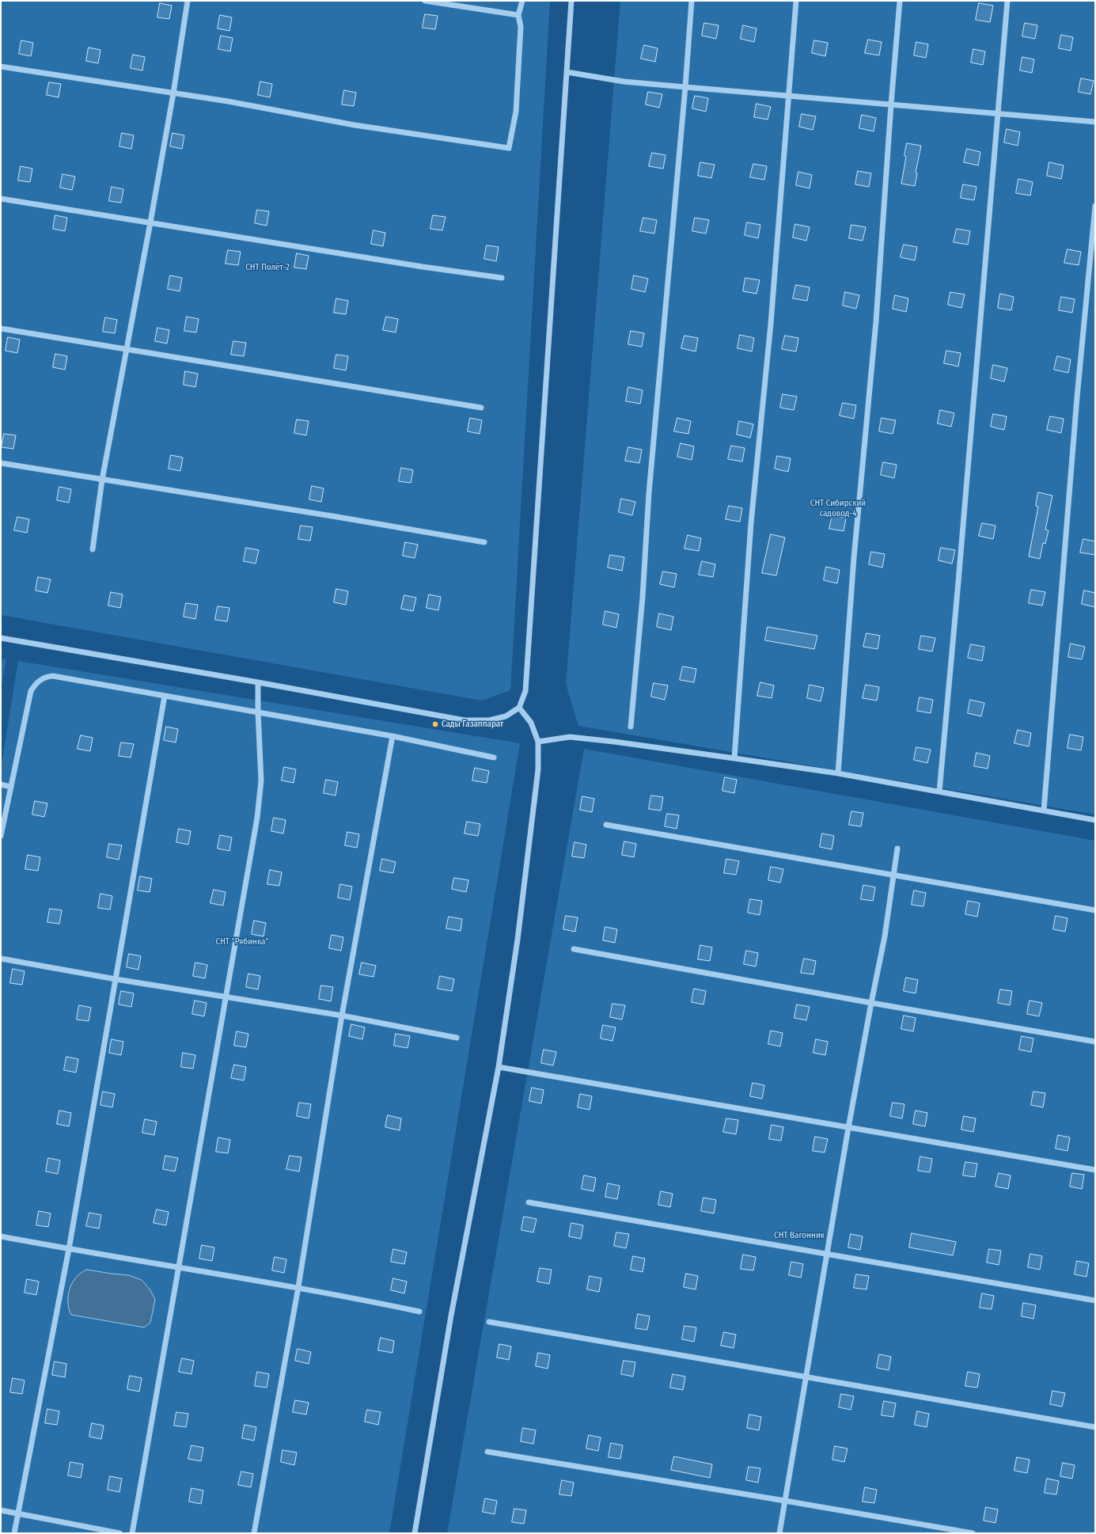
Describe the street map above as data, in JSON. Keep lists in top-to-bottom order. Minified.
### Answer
{"parks":["СНТ Полёт-2","СНТ Сибирский садовод-4","СНТ \"Рябинка\"","СНТ Вагонник"],"places":["Сады Газаппарат"]}
